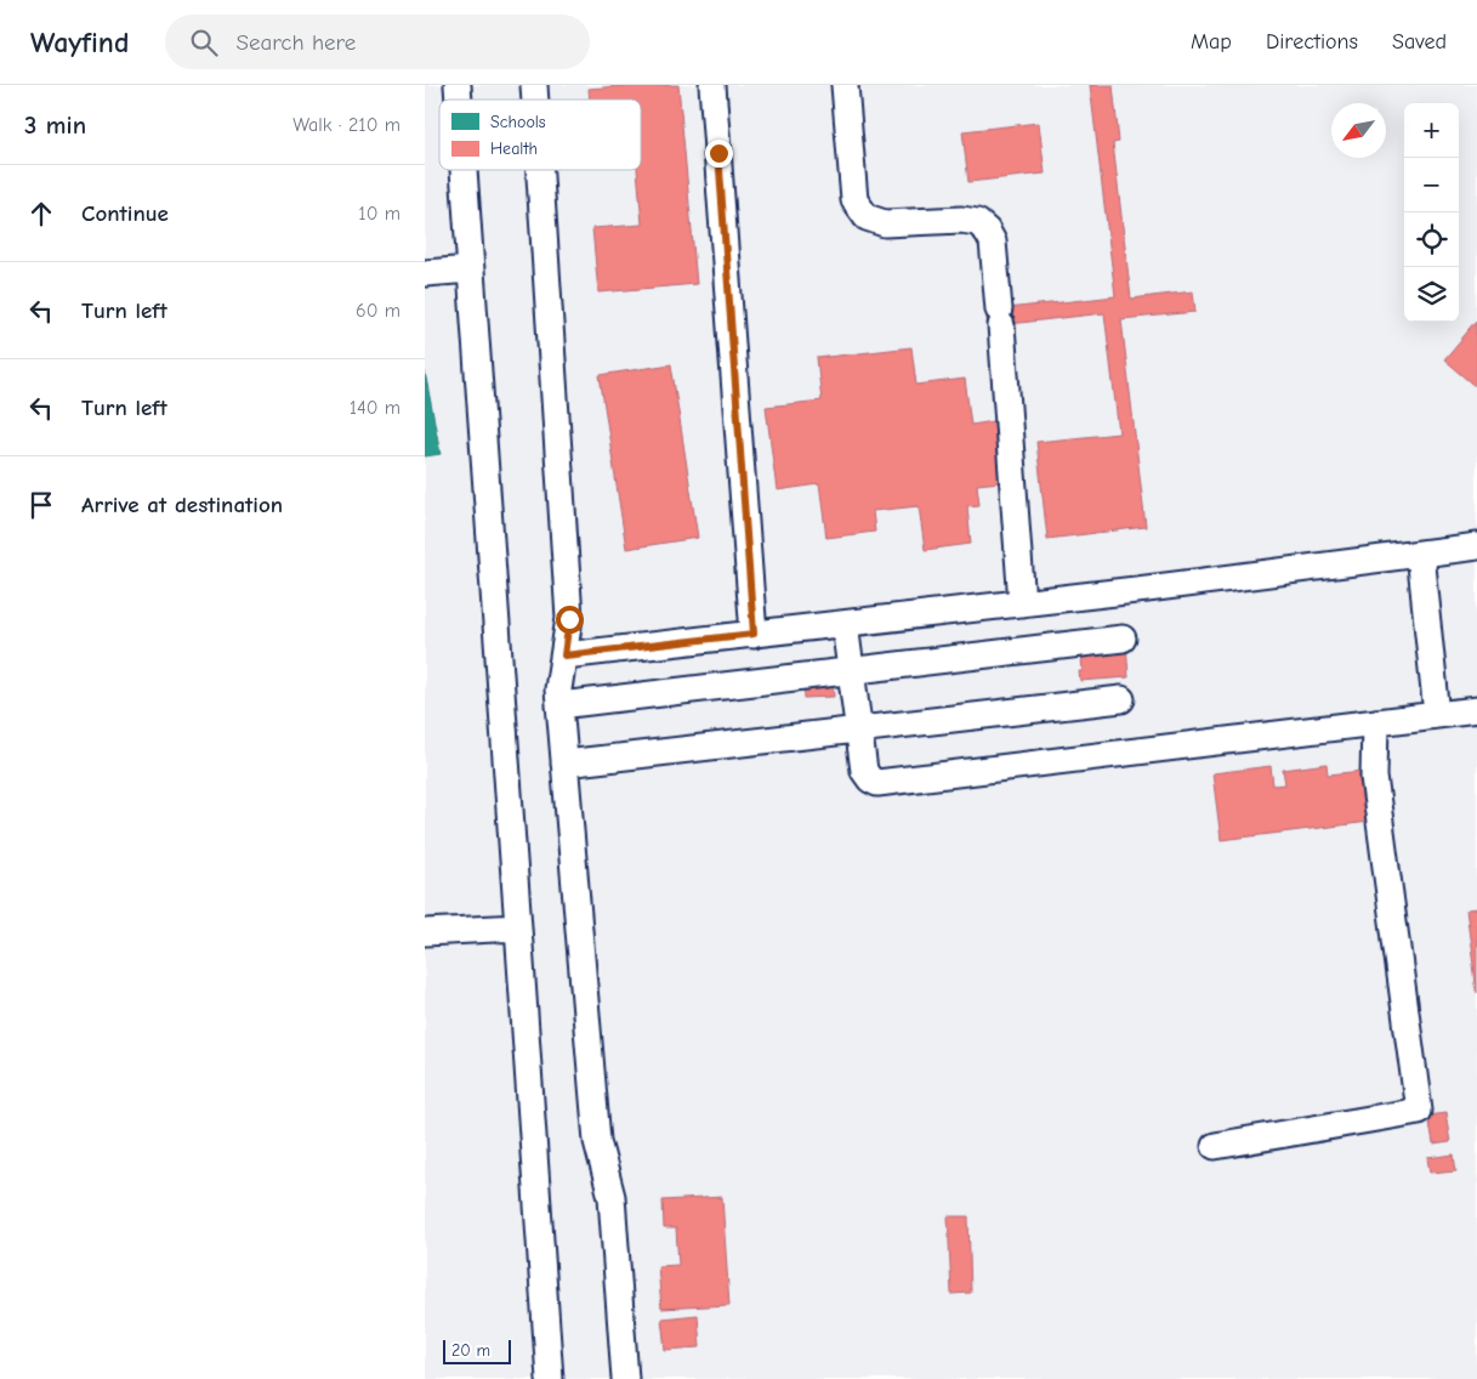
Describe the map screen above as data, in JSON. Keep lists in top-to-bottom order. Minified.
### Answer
{"legend":["Schools","Health"],"scale_bar":"20 m","north":"bottom left","page":{"header":"Wayfind","search":"Search here","nav":["Map","Directions","Saved"],"heading":["3 min","Walk · 210 m"],"map_buttons":["+","−"],"list":[["Continue","10 m"],["Turn left","60 m"],["Turn left","140 m"],"Arrive at destination"],"scale":"20 m"}}
